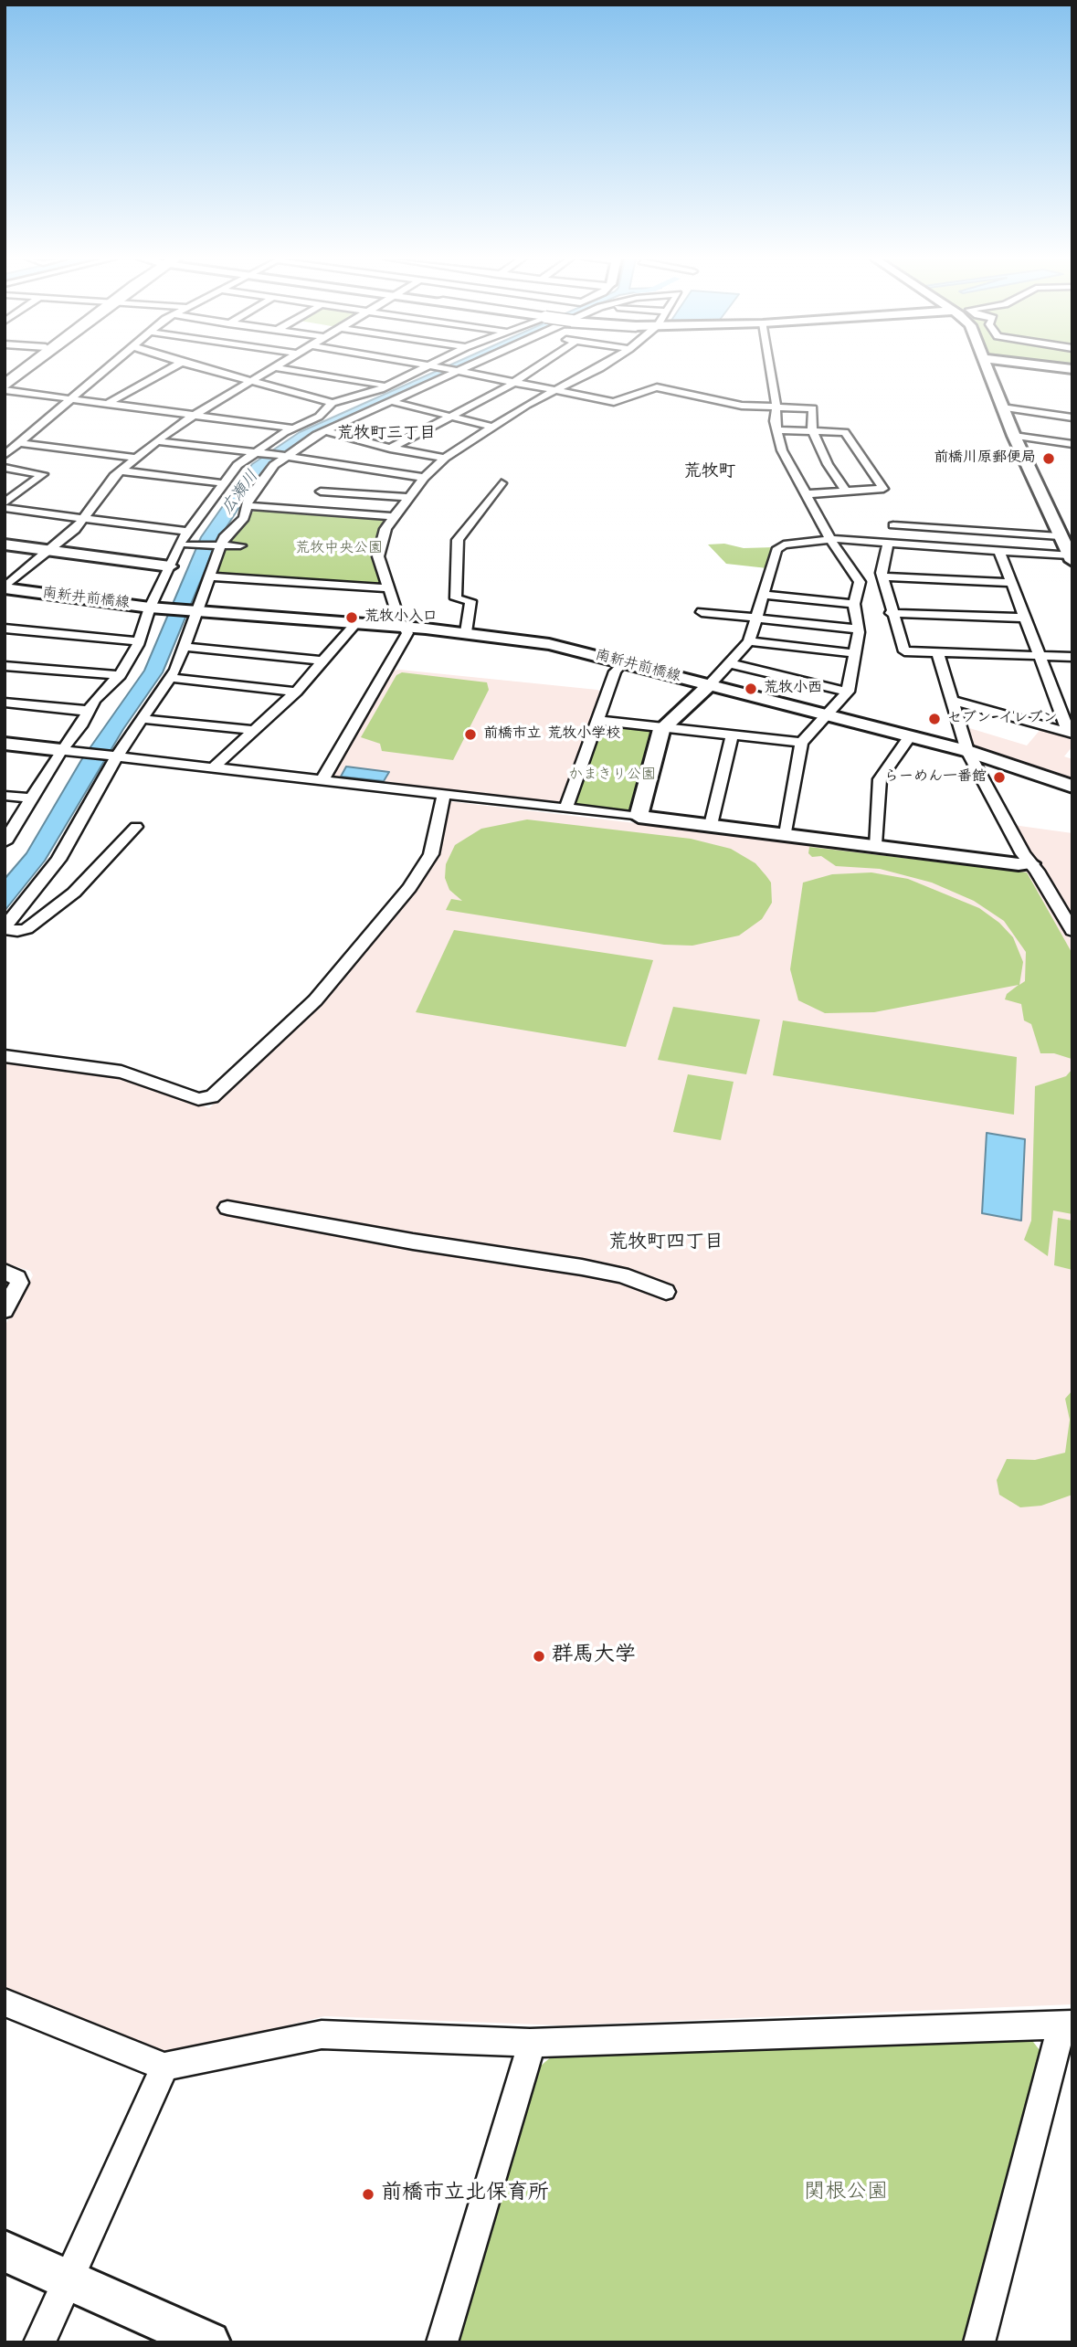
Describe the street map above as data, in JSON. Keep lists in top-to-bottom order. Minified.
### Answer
{"streets":{"street":["南新井前橋線"]},"districts":["荒牧町三丁目","荒牧町","荒牧町四丁目"],"water":["広瀬川"],"parks":["荒牧中央公園","かまきり公園","関根公園"],"places":["前橋川原郵便局","荒牧小入口","荒牧小西","セブン-イレブン","前橋市立 荒牧小学校","らーめん一番館","群馬大学","前橋市立北保育所"]}
